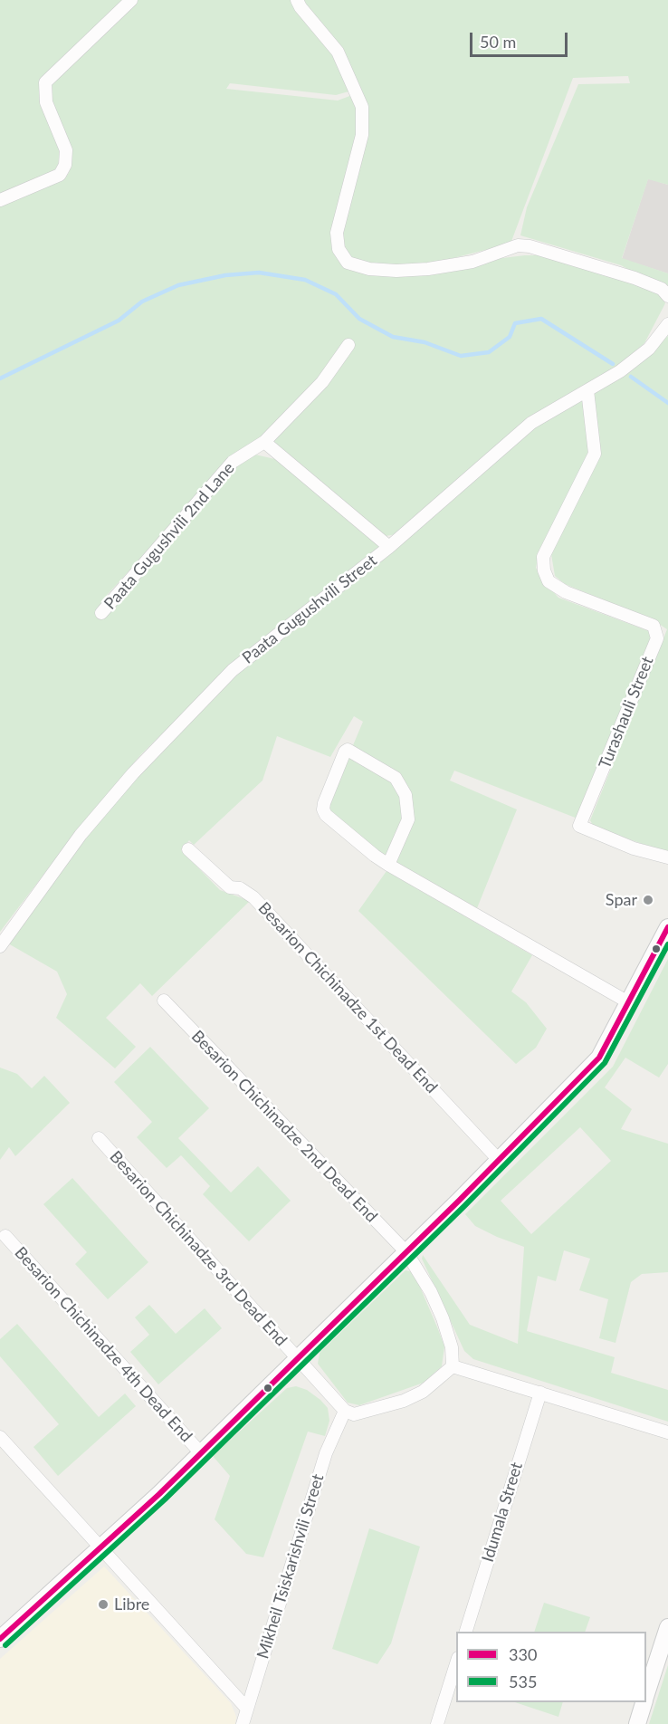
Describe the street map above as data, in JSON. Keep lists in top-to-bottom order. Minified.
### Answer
{"streets":{"street":["Paata Gugushvili 2nd Lane","Paata Gugushvili Street","Turashauli Street","Besarion Chichinadze 1st Dead End","Besarion Chichinadze 2nd Dead End","Besarion Chichinadze 3rd Dead End","Besarion Chichinadze 4th Dead End","Idumala Street","Mikheil Tsiskarishvili Street"]},"crossings":[["Paata Gugushvili Street","Turashauli Street"],["Besarion Chichinadze 3rd Dead End","Mikheil Tsiskarishvili Street"]],"places":["Spar","Libre"],"lines":["transit line 330","transit line 535"],"legend":["330","535"],"scale_bar":"50 m"}
